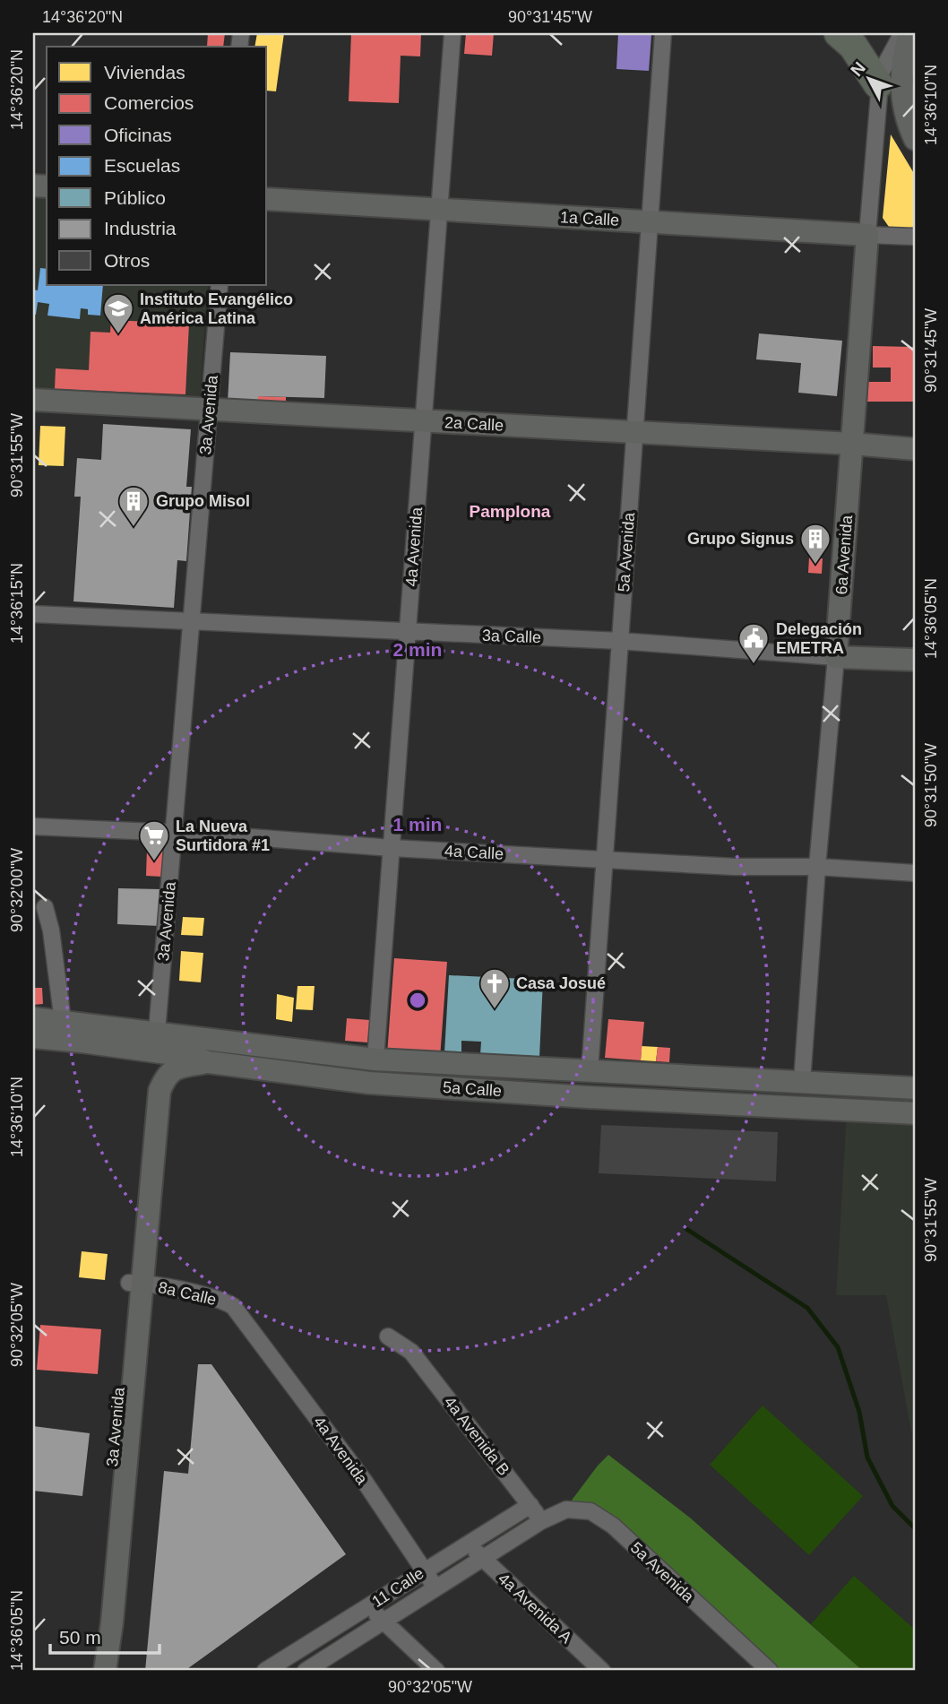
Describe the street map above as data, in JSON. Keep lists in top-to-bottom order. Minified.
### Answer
{"streets":{"street":["1a Calle","3a Avenida","2a Calle","4a Avenida","5a Avenida","6a Avenida","3a Calle","4a Calle","5a Calle","8a Calle","4a Avenida B","11 Calle","4a Avenida A"]},"crossings":[["1a Calle","4a Avenida"],["1a Calle","5a Avenida"],["1a Calle","6a Avenida"],["3a Avenida","2a Calle"],["3a Avenida","3a Calle"],["3a Avenida","4a Calle"],["3a Avenida","5a Calle"],["3a Avenida","8a Calle"],["2a Calle","4a Avenida"],["2a Calle","5a Avenida"],["2a Calle","6a Avenida"],["4a Avenida","3a Calle"],["4a Avenida","4a Calle"],["4a Avenida","5a Calle"],["4a Avenida","8a Calle"],["4a Avenida","11 Calle"],["5a Avenida","3a Calle"],["5a Avenida","4a Calle"],["5a Avenida","5a Calle"],["5a Avenida","4a Avenida B"],["5a Avenida","11 Calle"],["6a Avenida","3a Calle"],["6a Avenida","4a Calle"],["6a Avenida","5a Calle"],["4a Avenida B","11 Calle"],["11 Calle","4a Avenida A"]],"districts":["Pamplona"],"places":{"school or university":["Instituto Evangélico América Latina"],"building":["Grupo Misol","Grupo Signus"],"public building":["Delegación EMETRA"],"supermarket":["La Nueva Surtidora #1"],"church":["Casa Josué"]},"legend":["Viviendas","Comercios","Oficinas","Escuelas","Público","Industria","Otros"],"scale_bar":"50 m","north":"top left","coordinates":["14°36'20\"N","90°31'45\"W","14°36'10\"N","90°31'55\"W","14°36'15\"N","14°36'05\"N","90°31'50\"W","90°32'00\"W","90°32'05\"W"],"rings":["2 min","1 min"]}
